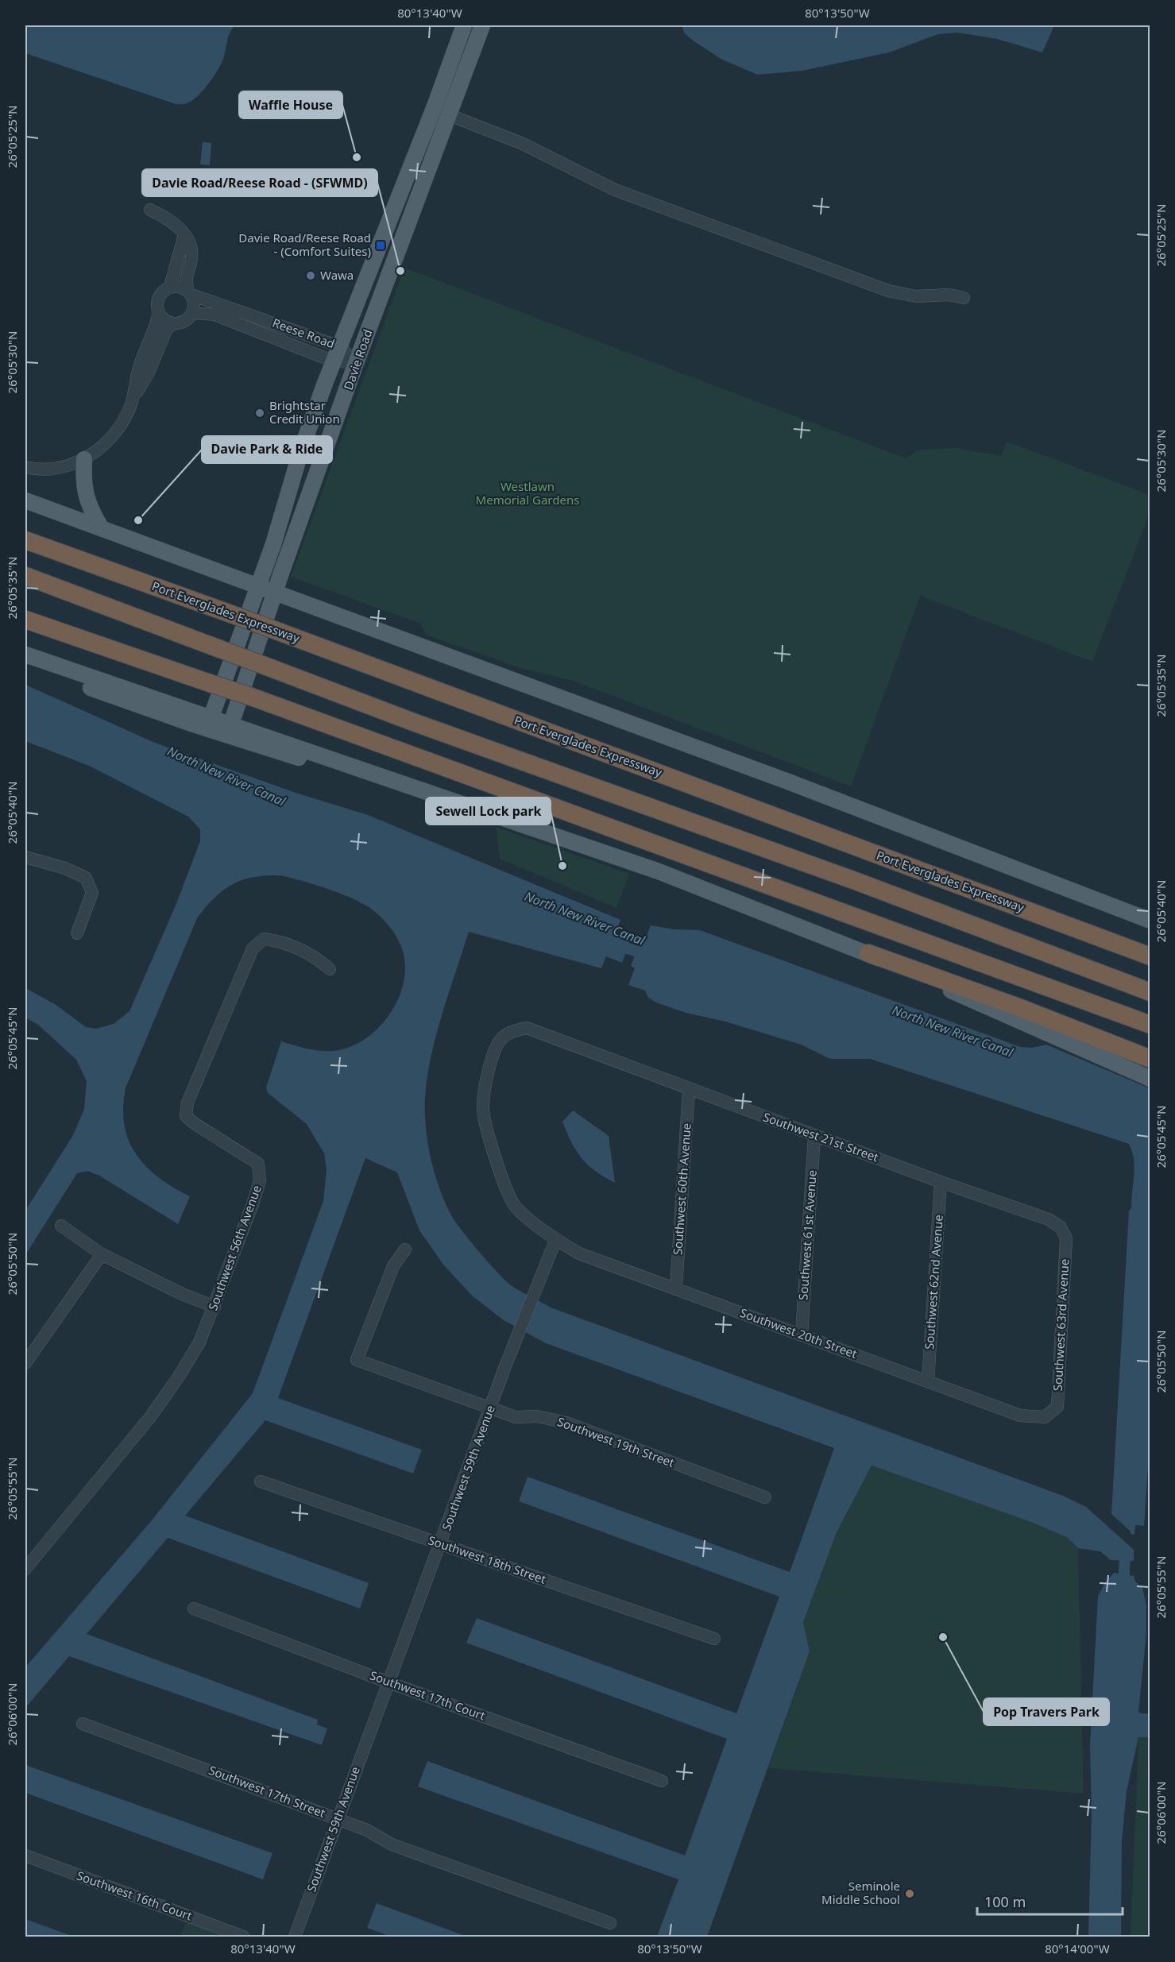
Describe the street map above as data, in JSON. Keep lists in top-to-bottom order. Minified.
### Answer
{"streets":{"highway":["Port Everglades Expressway"],"main road":["Davie Road"],"street":["Reese Road","Southwest 21st Street","Southwest 60th Avenue","Southwest 61st Avenue","Southwest 56th Avenue","Southwest 62nd Avenue","Southwest 63rd Avenue","Southwest 20th Street","Southwest 19th Street","Southwest 59th Avenue","Southwest 18th Street","Southwest 17th Court","Southwest 17th Street","Southwest 16th Court"]},"crossings":[["Reese Road","Davie Road"],["Southwest 21st Street","Southwest 60th Avenue"],["Southwest 21st Street","Southwest 61st Avenue"],["Southwest 21st Street","Southwest 62nd Avenue"],["Southwest 21st Street","Southwest 63rd Avenue"],["Southwest 21st Street","Southwest 20th Street"],["Southwest 21st Street","Southwest 59th Avenue"],["Southwest 60th Avenue","Southwest 20th Street"],["Southwest 61st Avenue","Southwest 20th Street"],["Southwest 62nd Avenue","Southwest 20th Street"],["Southwest 63rd Avenue","Southwest 20th Street"],["Southwest 20th Street","Southwest 59th Avenue"],["Southwest 19th Street","Southwest 59th Avenue"],["Southwest 59th Avenue","Southwest 18th Street"],["Southwest 59th Avenue","Southwest 17th Court"],["Southwest 59th Avenue","Southwest 17th Street"]],"water":["North New River Canal"],"parks":["Westlawn Memorial Gardens"],"places":{"other":["Waffle House","Davie Road/Reese Road - (SFWMD)","Wawa","Brightstar Credit Union","Davie Park & Ride","Sewell Lock park","Pop Travers Park","Seminole Middle School"],"transit":["Davie Road/Reese Road - (Comfort Suites)"]},"scale_bar":"100 m","coordinates":["80°13'40\"W","80°13'50\"W","26°05'25\"N","26°05'30\"N","26°05'35\"N","26°05'40\"N","26°05'45\"N","26°05'50\"N","26°05'55\"N","26°06'00\"N","80°14'00\"W"]}
